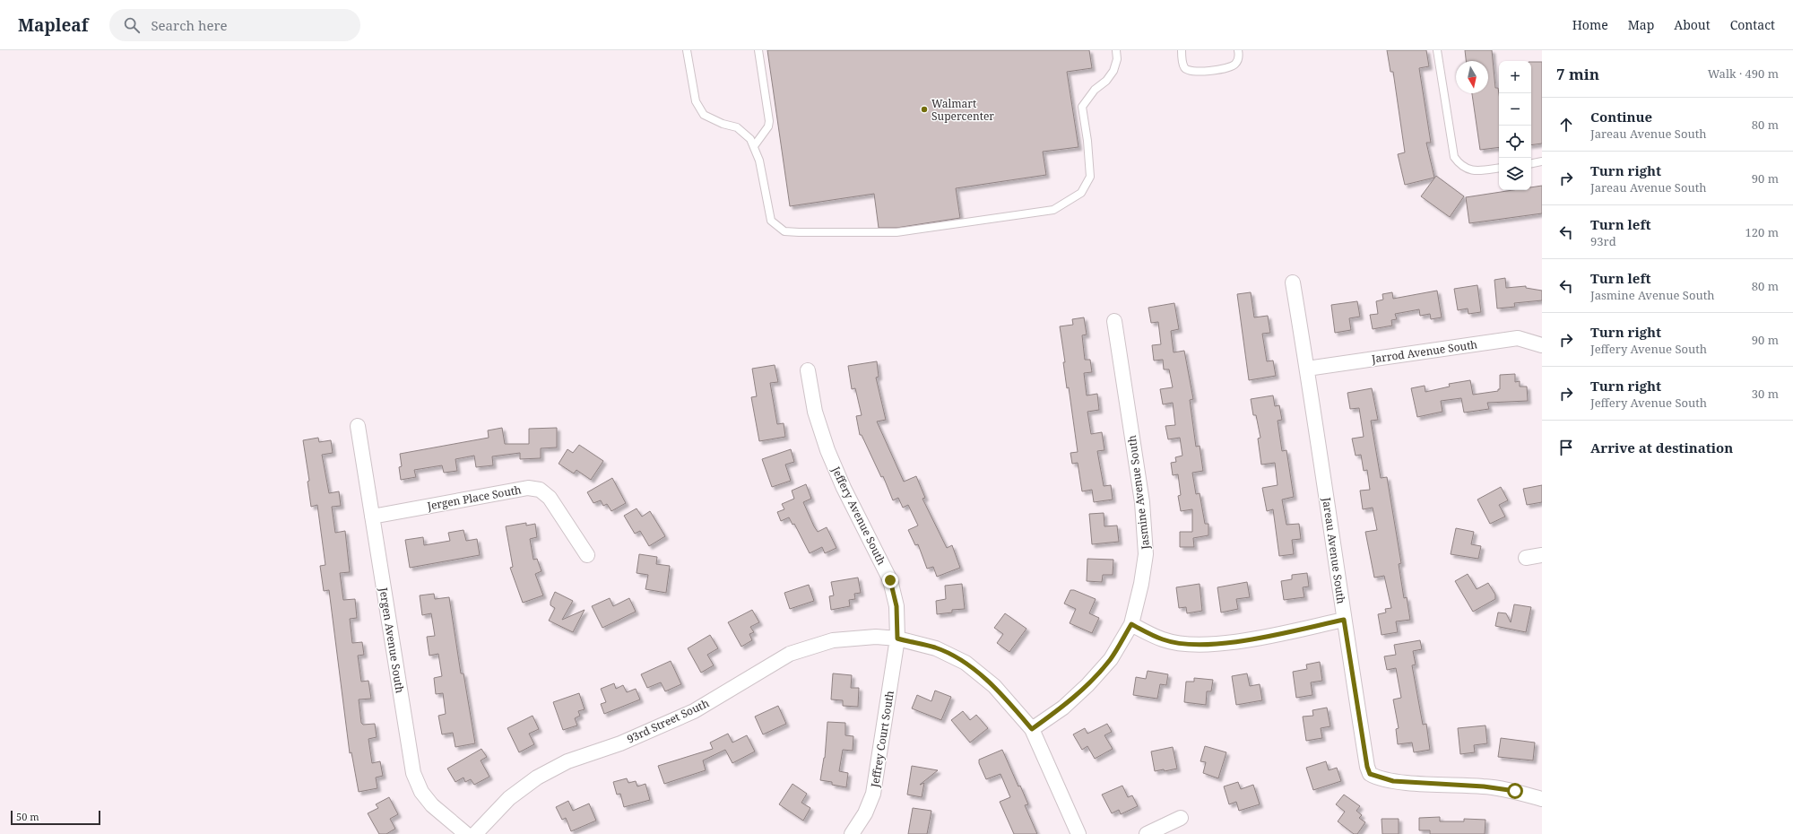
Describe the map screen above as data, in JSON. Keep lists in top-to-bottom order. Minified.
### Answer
{"streets":{"street":["Jarrod Avenue South","Jasmine Avenue South","Jergen Place South","Jeffery Avenue South","Jareau Avenue South","Jergen Avenue South","93rd Street South","Jeffrey Court South"]},"crossings":[["Jarrod Avenue South","Jareau Avenue South"],["Jergen Place South","Jergen Avenue South"],["Jeffery Avenue South","93rd Street South"],["Jeffery Avenue South","Jeffrey Court South"],["93rd Street South","Jeffrey Court South"]],"places":["Walmart Supercenter"],"scale_bar":"50 m","north":"bottom","page":{"header":"Mapleaf","search":"Search here","nav":["Home","Map","About","Contact"],"heading":["7 min","Walk · 490 m"],"map_buttons":["+","−"],"list":[["Continue","Jareau Avenue South","80 m"],["Turn right","Jareau Avenue South","90 m"],["Turn left","93rd","120 m"],["Turn left","Jasmine Avenue South","80 m"],["Turn right","Jeffery Avenue South","90 m"],["Turn right","Jeffery Avenue South","30 m"],"Arrive at destination"],"scale":"50 m"}}
